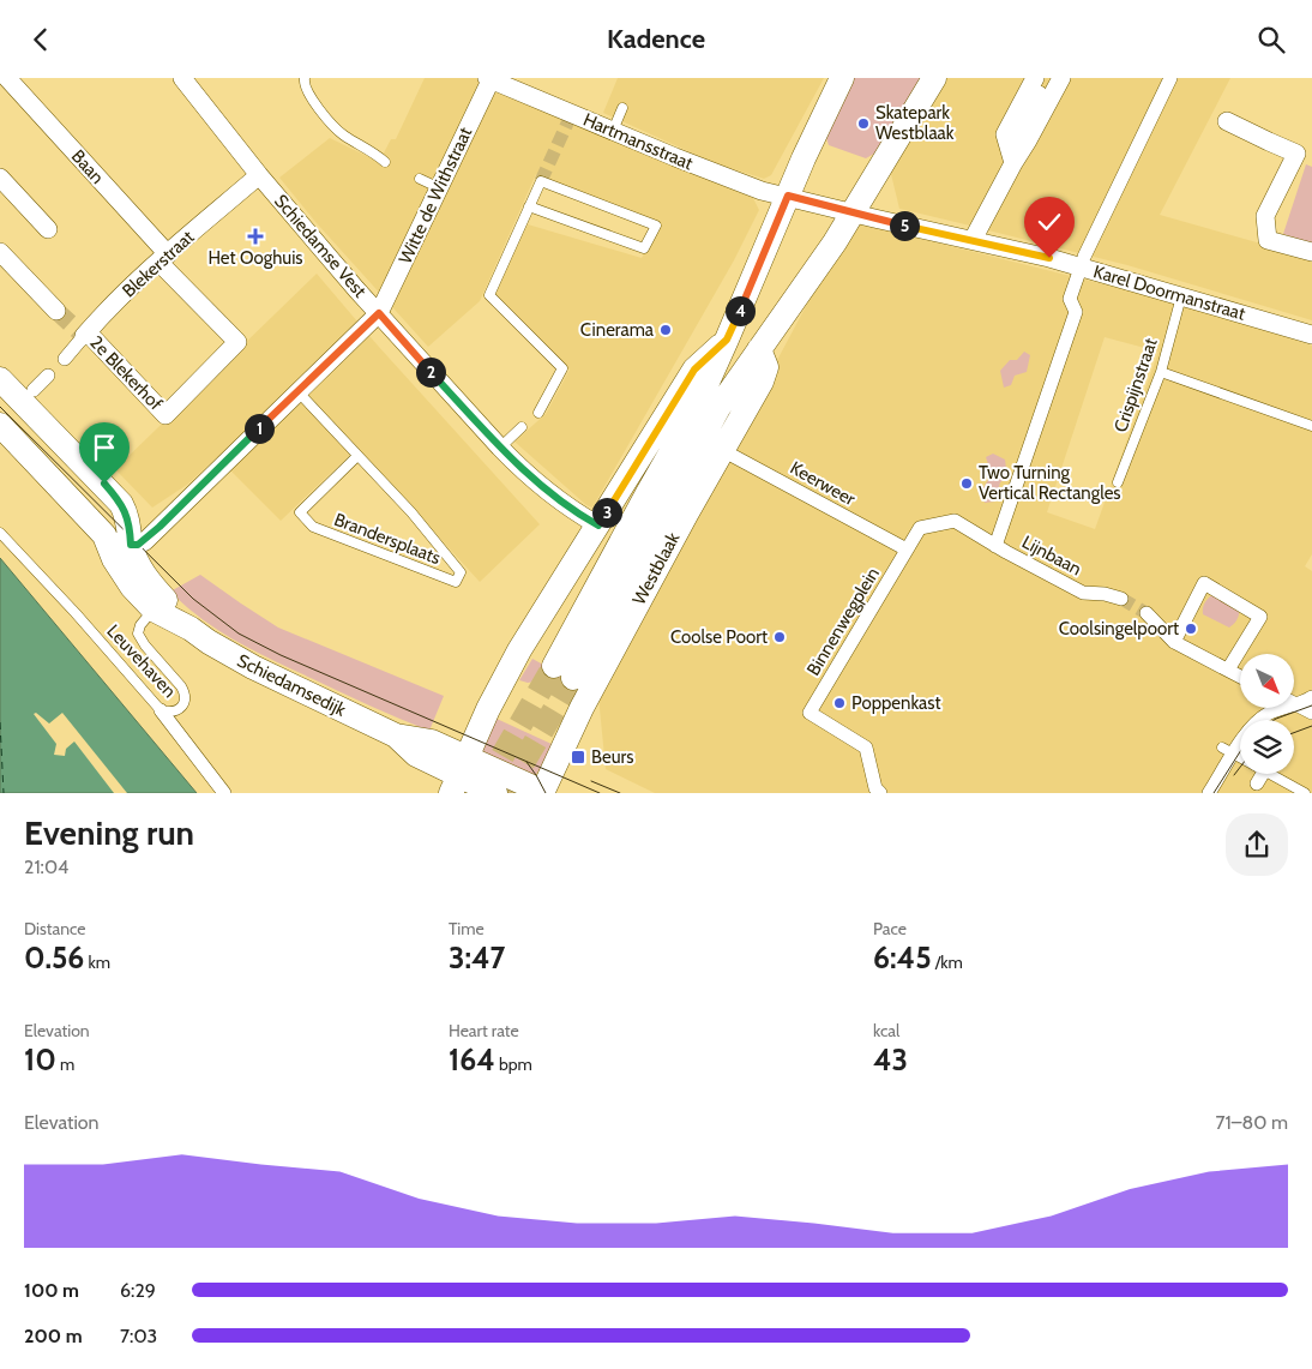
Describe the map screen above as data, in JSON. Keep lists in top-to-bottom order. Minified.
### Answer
{"streets":{"main road":["Westblaak","Schiedamsedijk"],"street":["Hartmansstraat","Baan","Witte de Withstraat","Schiedamse Vest","Blekerstraat","Karel Doormanstraat","2e Blekerhof","Keerweer","Lijnbaan","Binnenwegplein"],"lane":["Crispijnstraat","Brandersplaats","Leuvehaven"]},"crossings":[["Hartmansstraat","Witte de Withstraat"],["Hartmansstraat","Karel Doormanstraat"],["Hartmansstraat","Westblaak"],["Baan","Blekerstraat"],["Baan","2e Blekerhof"],["Witte de Withstraat","Schiedamse Vest"],["Witte de Withstraat","Brandersplaats"],["Witte de Withstraat","Schiedamsedijk"],["Schiedamse Vest","Blekerstraat"],["Schiedamse Vest","Westblaak"],["Blekerstraat","2e Blekerhof"],["Karel Doormanstraat","Crispijnstraat"],["Karel Doormanstraat","Westblaak"],["Keerweer","Westblaak"],["Keerweer","Binnenwegplein"],["Lijnbaan","Binnenwegplein"],["Westblaak","Schiedamsedijk"],["Leuvehaven","Schiedamsedijk"]],"places":{"other":["Skatepark Westblaak","Cinerama","Two Turning Vertical Rectangles","Coolsingelpoort","Coolse Poort","Poppenkast"],"health":["Het Ooghuis"],"transit":["Beurs"]},"north":"bottom right","page":{"header":"Kadence","pins":["5","4","2","1","3"],"heading":["Evening run","21:04"],"stats":[["Distance","0.56 km"],["Time","3:47"],["Pace","6:45 /km"],["Elevation","10 m"],["Heart rate","164 bpm"],["kcal","43"]],"chart":["Elevation","71–80 m"],"list":[{"name":"100 m","note":"6:29"},{"name":"200 m","note":"7:03"}]}}
